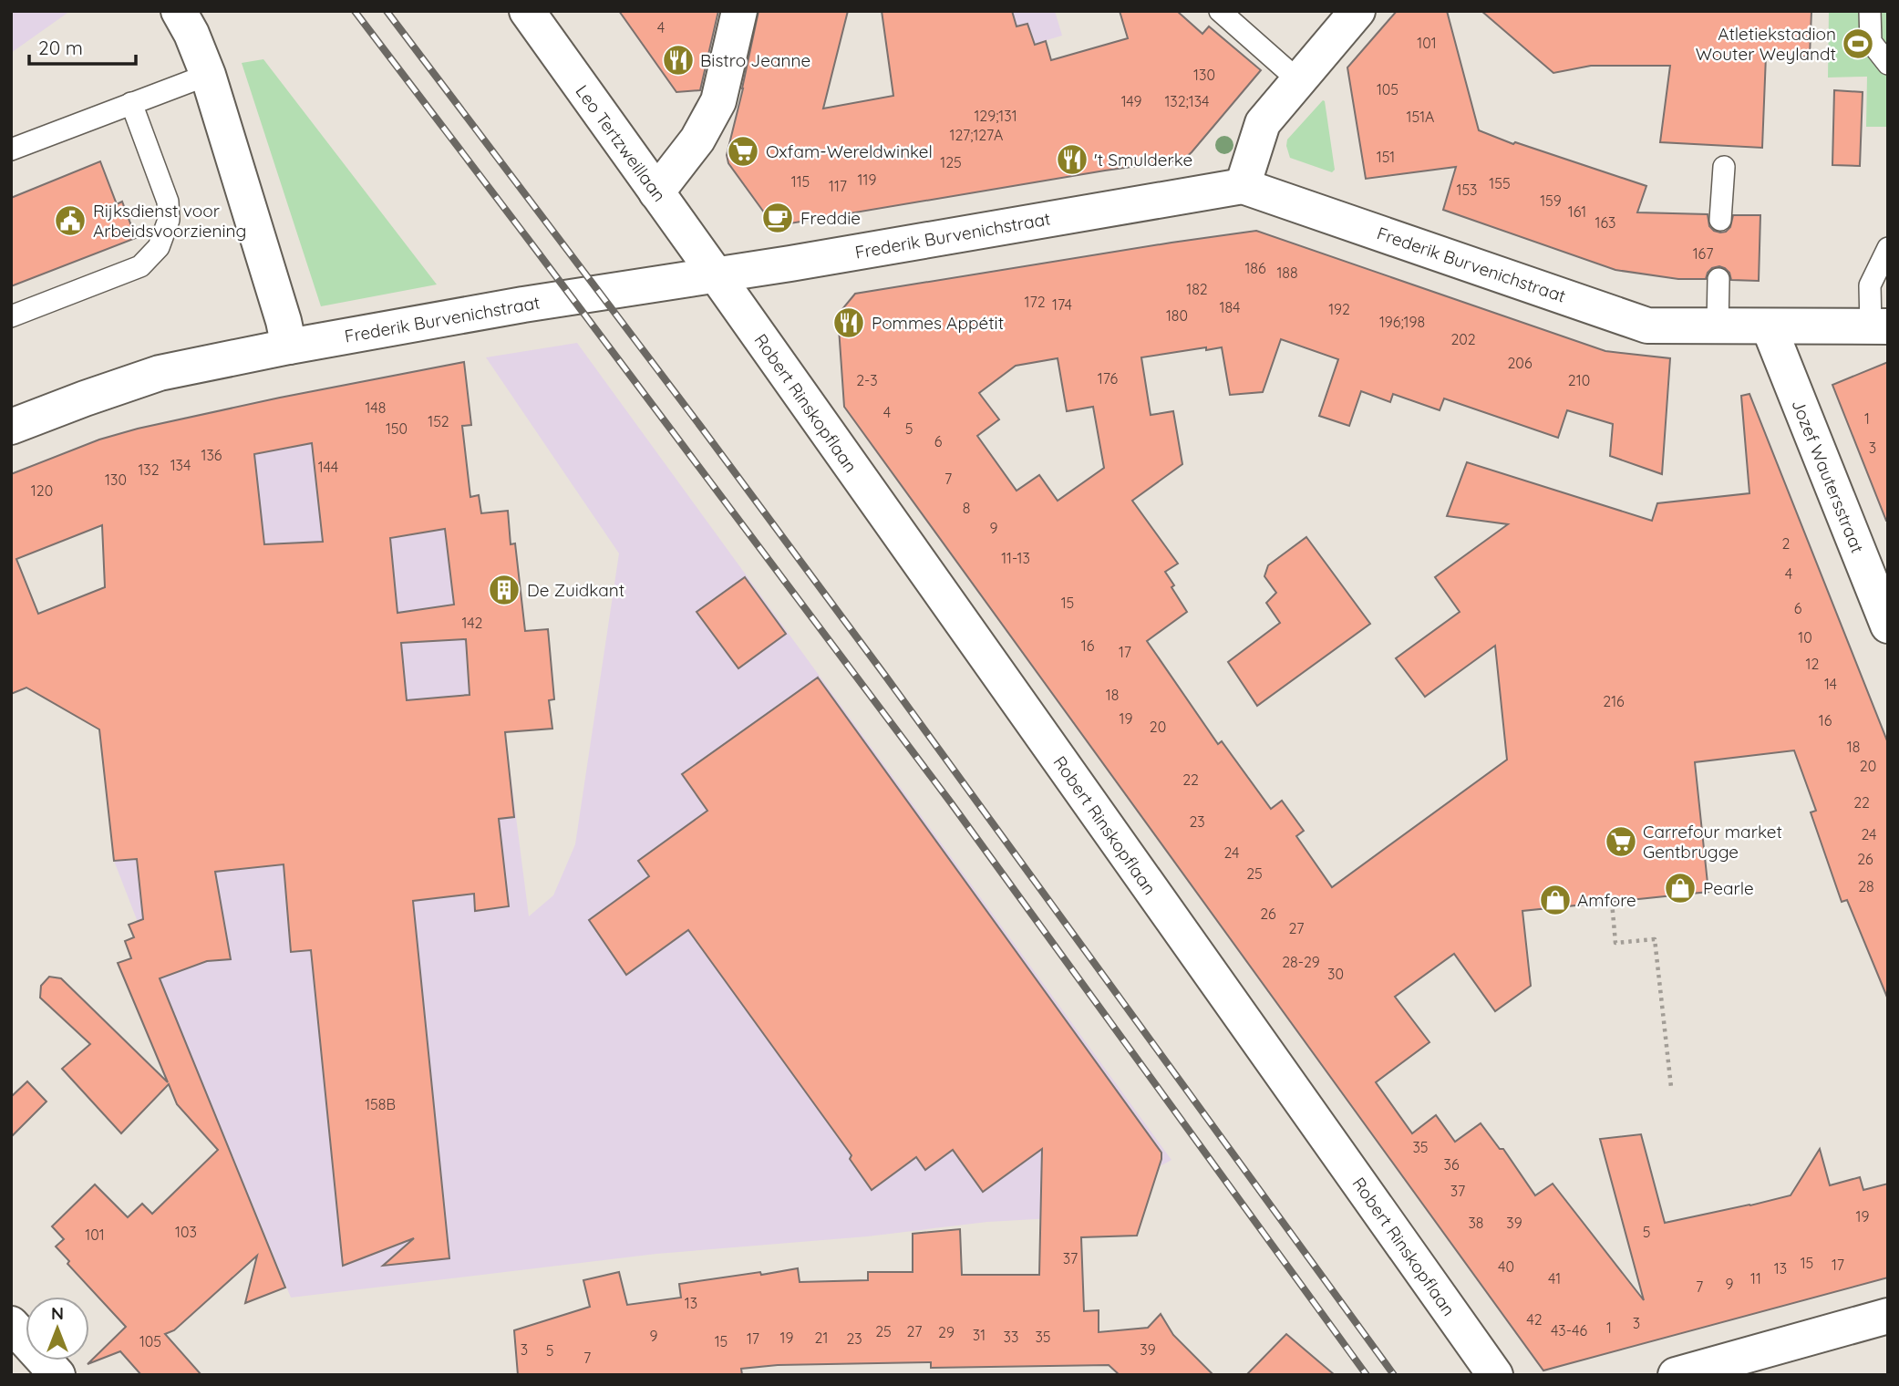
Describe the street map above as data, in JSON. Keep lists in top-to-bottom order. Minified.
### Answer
{"streets":{"street":["Leo Tertzweillaan","Frederik Burvenichstraat","Robert Rinskopflaan","Jozef Wautersstraat"]},"crossings":[["Leo Tertzweillaan","Frederik Burvenichstraat"],["Leo Tertzweillaan","Robert Rinskopflaan"],["Frederik Burvenichstraat","Robert Rinskopflaan"],["Frederik Burvenichstraat","Jozef Wautersstraat"]],"places":{"sports":["Atletiekstadion Wouter Weylandt"],"restaurant":["Bistro Jeanne","'t Smulderke","Pommes Appétit"],"supermarket":["Oxfam-Wereldwinkel","Carrefour market Gentbrugge"],"cafe":["Freddie"],"public building":["Rijksdienst voor Arbeidsvoorziening"],"building":["De Zuidkant"],"shop":["Pearle","Amfore"]},"house_numbers":["4","101","130","105","149","132;134","129;131","151A","127;127A","151","125","119","115","155","117","153","159","161","163","167","186","188","182","172","174","184","192","180","196;198","202","206","176","2-3","210","148","4","1","152","150","5","6","3","136","134","144","132","7","130","120","8","9","2","11-13","4","15","6","142","10","16","17","12","14","18","216","19","16","20","18","20","22","22","23","24","24","26","25","28","26","27","28-29","30","158B","35","36","37","19","38","39","103","5","101","37","15","17","40","13","41","11","9","7","13","42","3","1","43-46","25","27","29","31","9","33","35","19","21","17","23","105","15","3","39","5","7"],"scale_bar":"20 m","north":"top"}
